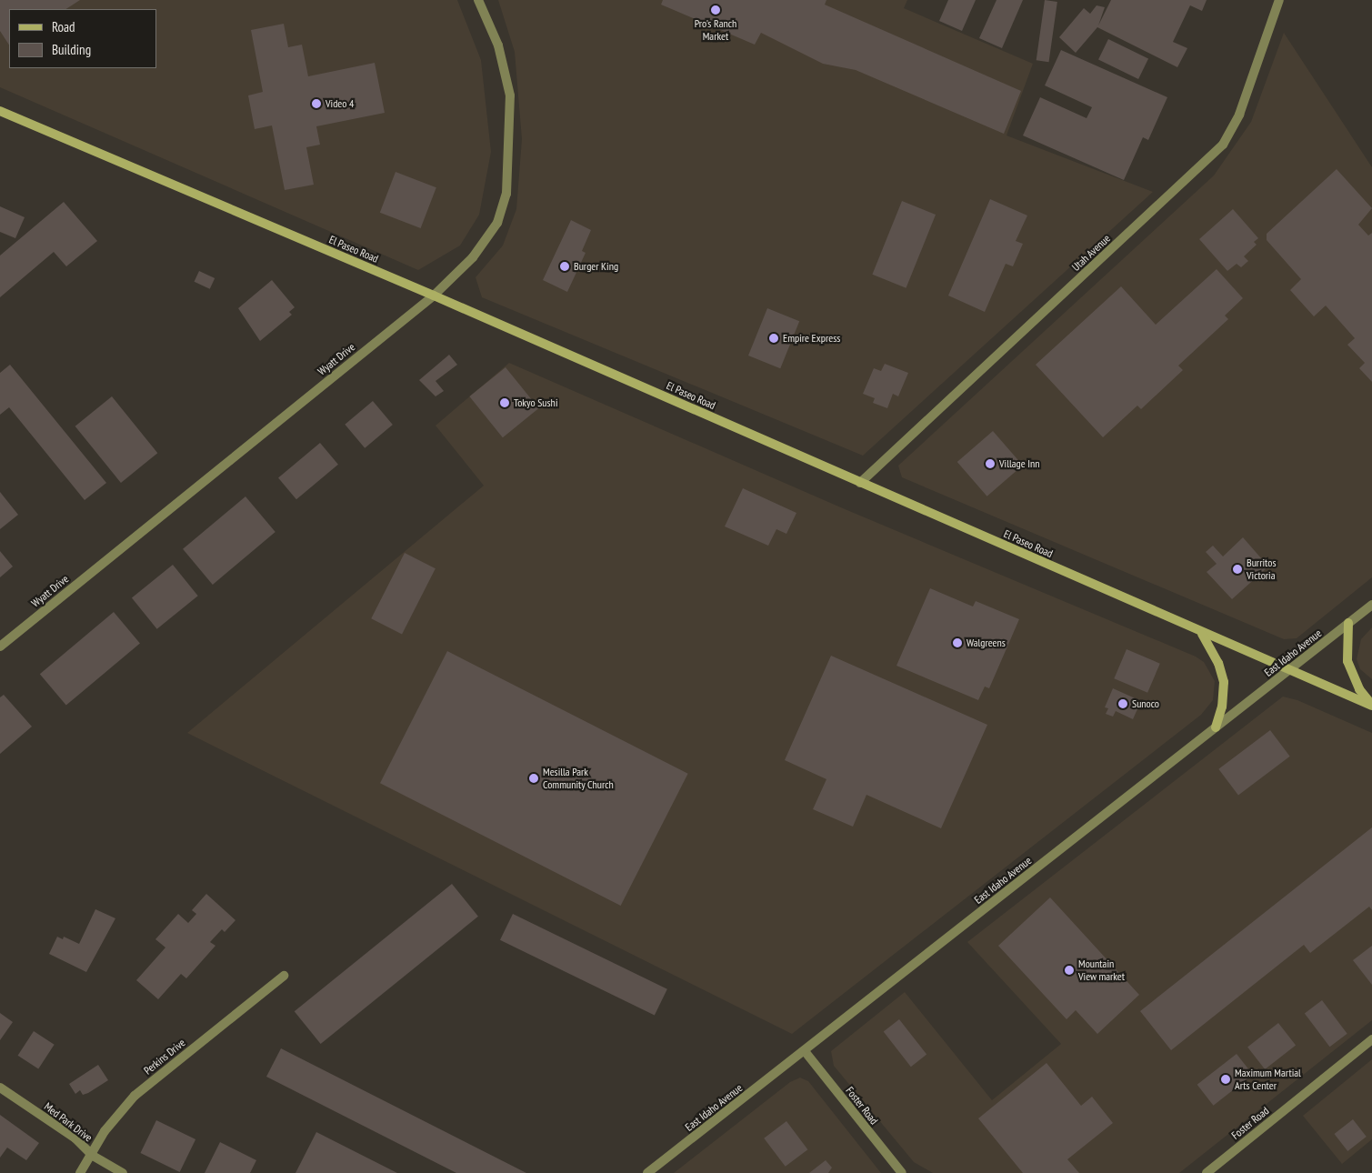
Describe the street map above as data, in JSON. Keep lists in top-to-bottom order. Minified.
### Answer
{"streets":{"main road":["El Paseo Road"],"street":["Utah Avenue","Wyatt Drive","East Idaho Avenue","Perkins Drive","Foster Road","Med Park Drive"]},"crossings":[["El Paseo Road","Utah Avenue"],["El Paseo Road","Wyatt Drive"],["El Paseo Road","East Idaho Avenue"],["East Idaho Avenue","Foster Road"],["Perkins Drive","Med Park Drive"]],"places":["Pro's Ranch Market","Video 4","Burger King","Empire Express","Tokyo Sushi","Village Inn","Burritos Victoria","Walgreens","Sunoco","Mesilla Park Community Church","Mountain View market","Maximum Martial Arts Center"],"legend":["Road","Building"]}
